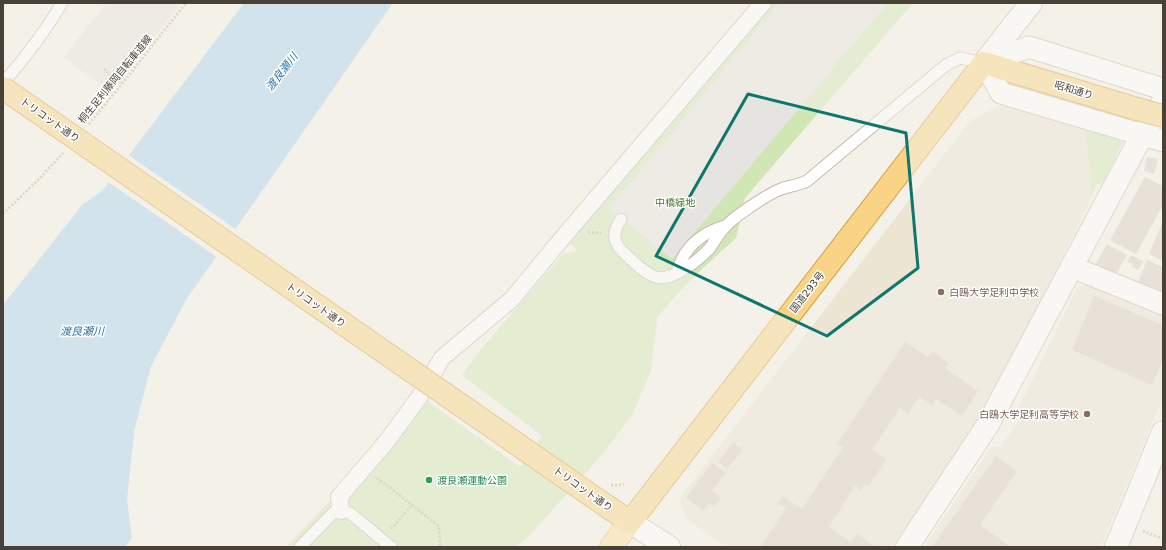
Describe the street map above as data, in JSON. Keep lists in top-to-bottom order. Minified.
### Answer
{"streets":{"highway":["昭和通り","トリコット通り","国道293号"],"path":["桐生足利藤岡自転車道線"]},"crossings":[["昭和通り","国道293号"],["トリコット通り","国道293号"]],"water":["渡良瀬川"],"parks":["中橋緑地"],"places":["白鴎大学足利中学校","白鴎大学足利高等学校","渡良瀬運動公園"]}
